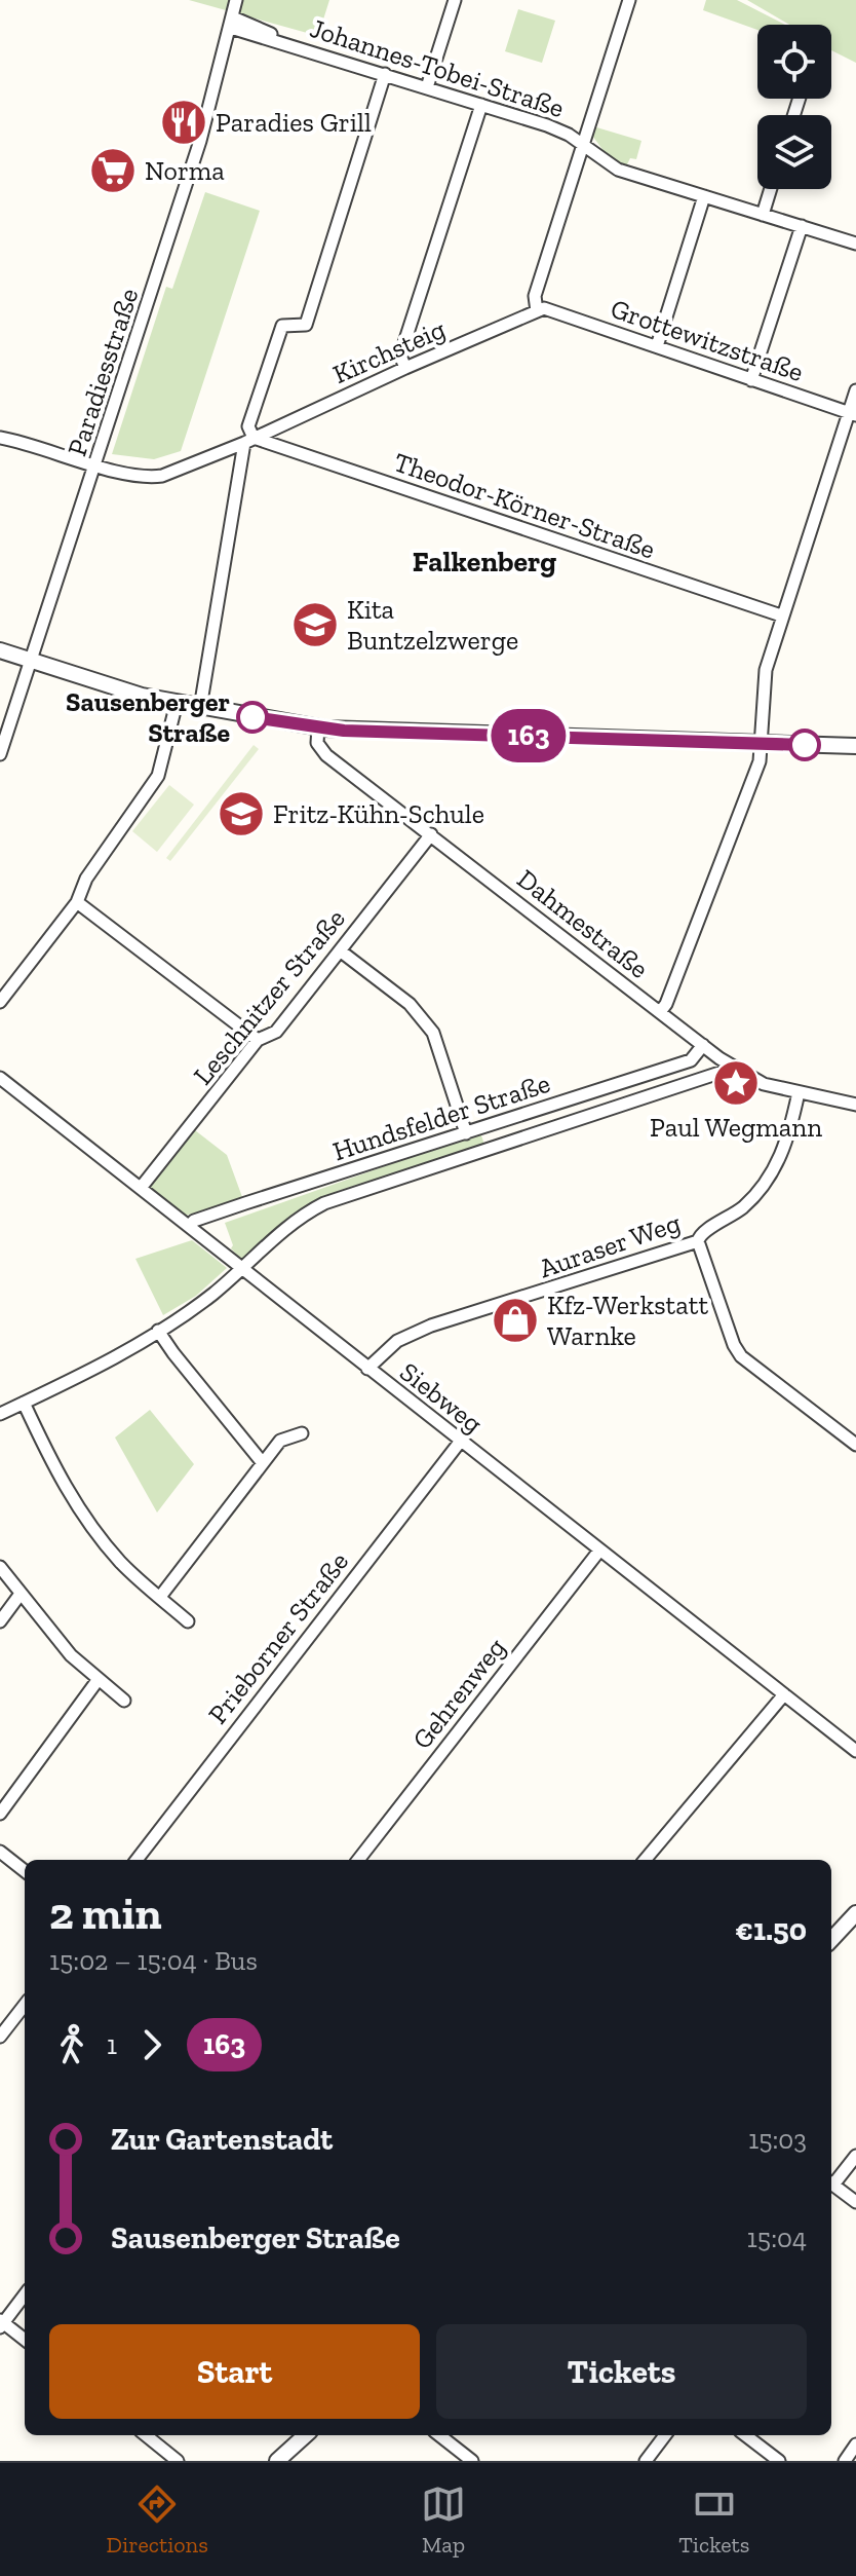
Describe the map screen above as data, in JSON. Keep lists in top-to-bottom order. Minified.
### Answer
{"streets":{"street":["Johannes-Tobei-Straße","Grottewitzstraße","Kirchsteig","Paradiesstraße","Theodor-Körner-Straße","Dahmestraße","Leschnitzer Straße","Hundsfelder Straße","Auraser Weg","Siebweg","Prieborner Straße","Gehrenweg"]},"crossings":[["Johannes-Tobei-Straße","Paradiesstraße"],["Grottewitzstraße","Kirchsteig"],["Kirchsteig","Paradiesstraße"],["Kirchsteig","Theodor-Körner-Straße"],["Dahmestraße","Leschnitzer Straße"],["Dahmestraße","Hundsfelder Straße"],["Dahmestraße","Auraser Weg"],["Leschnitzer Straße","Siebweg"],["Hundsfelder Straße","Siebweg"],["Auraser Weg","Siebweg"],["Siebweg","Prieborner Straße"],["Siebweg","Gehrenweg"]],"districts":["Falkenberg"],"places":{"restaurant":["Paradies Grill"],"supermarket":["Norma"],"school or university":["Kita Buntzelzwerge","Fritz-Kühn-Schule"],"other":["Sausenberger Straße"],"place":["Paul Wegmann"],"shop":["Kfz-Werkstatt Warnke"]},"lines":["bus line 163"],"page":{"on_map":"163","heading":["2 min","15:02 – 15:04 · Bus","€1.50"],"legs":["1","163"],"list":[{"name":"Zur Gartenstadt","value":"15:03"},{"name":"Sausenberger Straße","value":"15:04"}],"buttons":["Start","Tickets"],"tabs":["Directions","Map","Tickets"]}}
